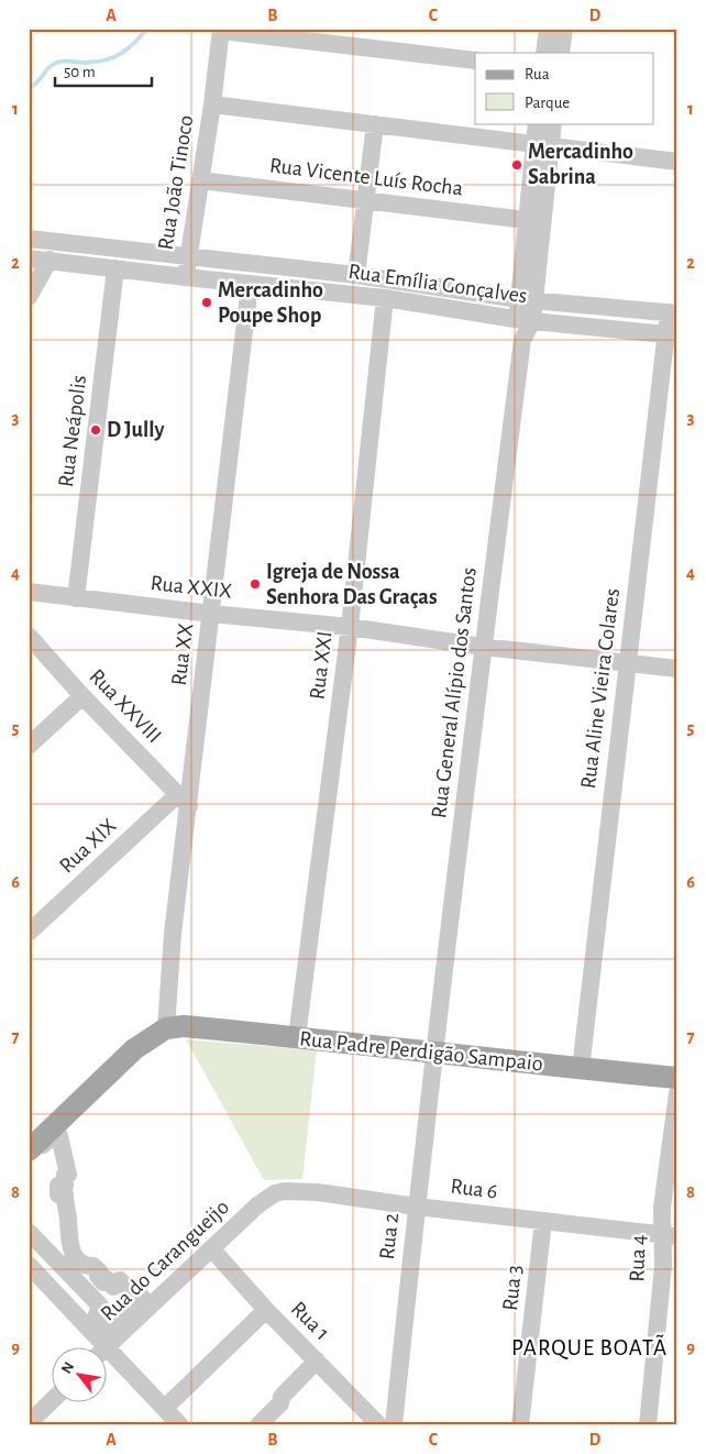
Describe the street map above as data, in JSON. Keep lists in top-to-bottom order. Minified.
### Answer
{"streets":{"main road":["Rua Padre Perdigão Sampaio"],"street":["Rua Vicente Luís Rocha","Rua João Tinoco","Rua Emília Gonçalves","Rua Neápolis","Rua XXIX","Rua XX","Rua XXI","Rua Aline Vieira Colares","Rua General Alípio dos Santos","Rua XXVIII","Rua XIX","Rua 6","Rua 2","Rua 4","Rua do Carangueijo","Rua 3","Rua 1"]},"crossings":[["Rua Vicente Luís Rocha","Rua João Tinoco"],["Rua Vicente Luís Rocha","Rua General Alípio dos Santos"],["Rua João Tinoco","Rua Emília Gonçalves"],["Rua Emília Gonçalves","Rua Neápolis"],["Rua Emília Gonçalves","Rua XX"],["Rua Emília Gonçalves","Rua XXI"],["Rua Emília Gonçalves","Rua Aline Vieira Colares"],["Rua Emília Gonçalves","Rua General Alípio dos Santos"],["Rua Neápolis","Rua XXIX"],["Rua XXIX","Rua XX"],["Rua XXIX","Rua XXI"],["Rua XXIX","Rua Aline Vieira Colares"],["Rua XXIX","Rua General Alípio dos Santos"],["Rua XX","Rua XXVIII"],["Rua XX","Rua XIX"],["Rua XX","Rua Padre Perdigão Sampaio"],["Rua XXI","Rua Padre Perdigão Sampaio"],["Rua Aline Vieira Colares","Rua Padre Perdigão Sampaio"],["Rua General Alípio dos Santos","Rua Padre Perdigão Sampaio"],["Rua General Alípio dos Santos","Rua 2"],["Rua XXVIII","Rua XIX"],["Rua Padre Perdigão Sampaio","Rua 2"],["Rua 6","Rua 2"],["Rua 6","Rua 4"],["Rua 6","Rua do Carangueijo"],["Rua 6","Rua 3"],["Rua do Carangueijo","Rua 1"]],"districts":["PARQUE BOATÃ"],"places":["Mercadinho Sabrina","Mercadinho Poupe Shop","D Jully","Igreja de Nossa Senhora Das Graças"],"legend":["Rua","Parque"],"scale_bar":"50 m","north":"top left","grid":{"columns":["A","B","C","D"],"rows":["1","2","3","4","5","6","7","8","9"]}}
